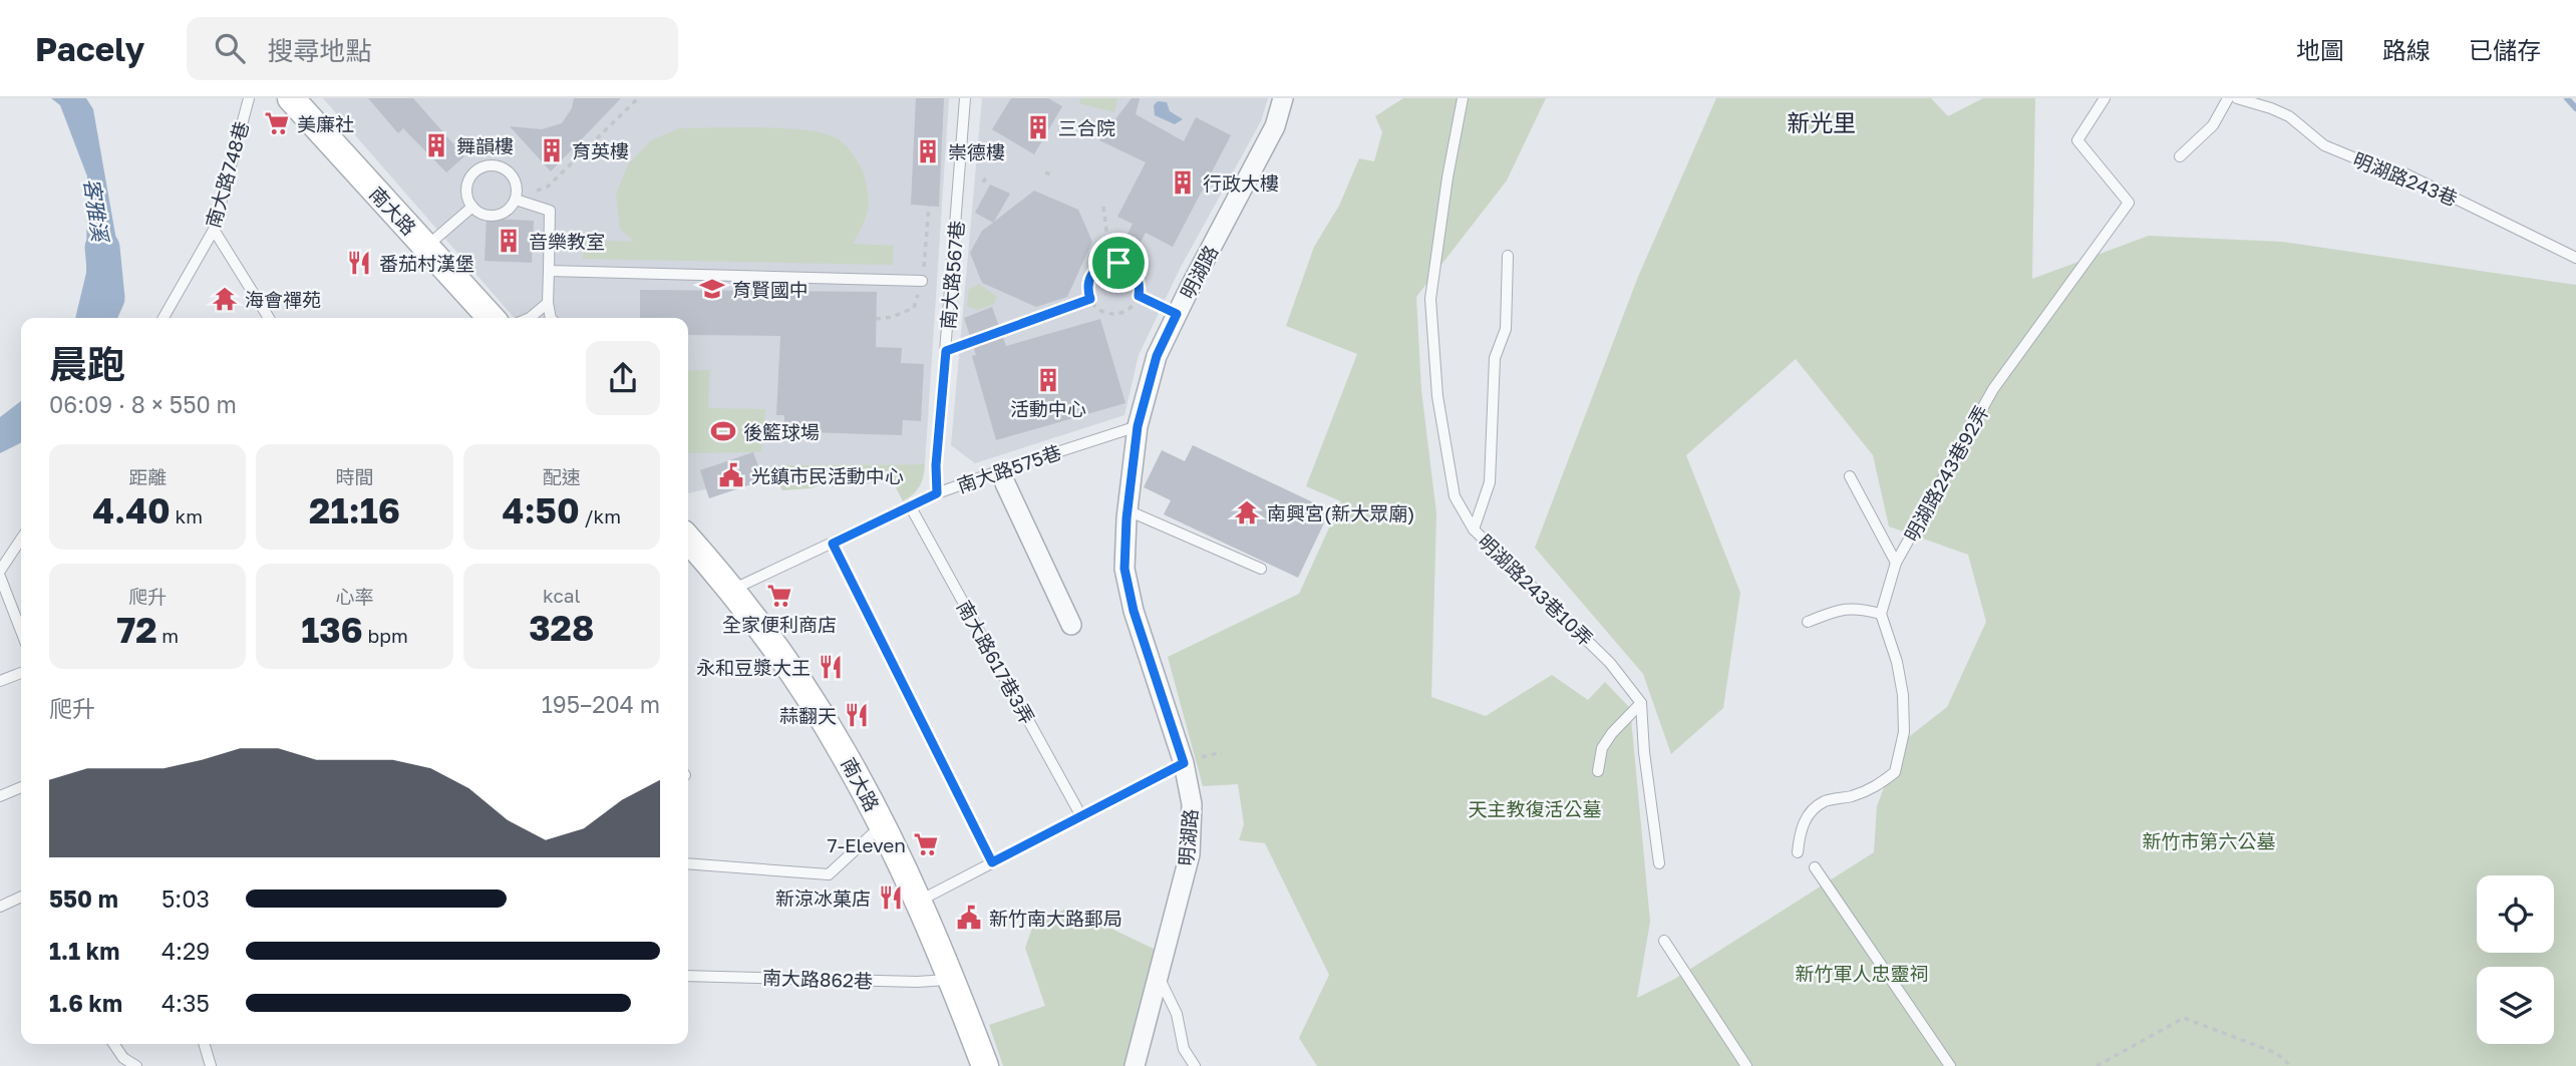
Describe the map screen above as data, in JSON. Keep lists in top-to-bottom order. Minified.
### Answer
{"streets":{"main road":["南大路"],"street":["明湖路"],"lane":["南大路748巷","明湖路243巷","南大路567巷","南大路575巷","明湖路243巷92弄","明湖路243巷10弄","南大路617巷3弄","南大路862巷"]},"crossings":[["南大路","南大路575巷"],["南大路","南大路862巷"],["明湖路","南大路575巷"],["南大路567巷","南大路575巷"],["南大路575巷","南大路617巷3弄"]],"districts":["新光里"],"water":["客雅溪"],"parks":["天主教復活公墓","新竹市第六公墓","新竹軍人忠靈祠"],"places":{"supermarket":["美廉社","全家便利商店","7-Eleven"],"building":["三合院","舞韻樓","育英樓","崇德樓","行政大樓","音樂教室","活動中心"],"restaurant":["番茄村漢堡","永和豆漿大王","蒜翻天","新涼冰菓店"],"school or university":["育賢國中"],"temple":["海會禪苑","南興宮(新大眾廟)"],"sports":["後籃球場"],"public building":["光鎮市民活動中心","新竹南大路郵局"]},"page":{"header":"Pacely","search":"搜尋地點","nav":["地圖","路線","已儲存"],"heading":["晨跑","06:09 · 8 × 550 m"],"stats":[["距離","4.40 km"],["時間","21:16"],["配速","4:50 /km"],["爬升","72 m"],["心率","136 bpm"],["kcal","328"]],"chart":["爬升","195–204 m"],"list":[{"name":"550 m","note":"5:03"},{"name":"1.1 km","note":"4:29"},{"name":"1.6 km","note":"4:35"}]}}
